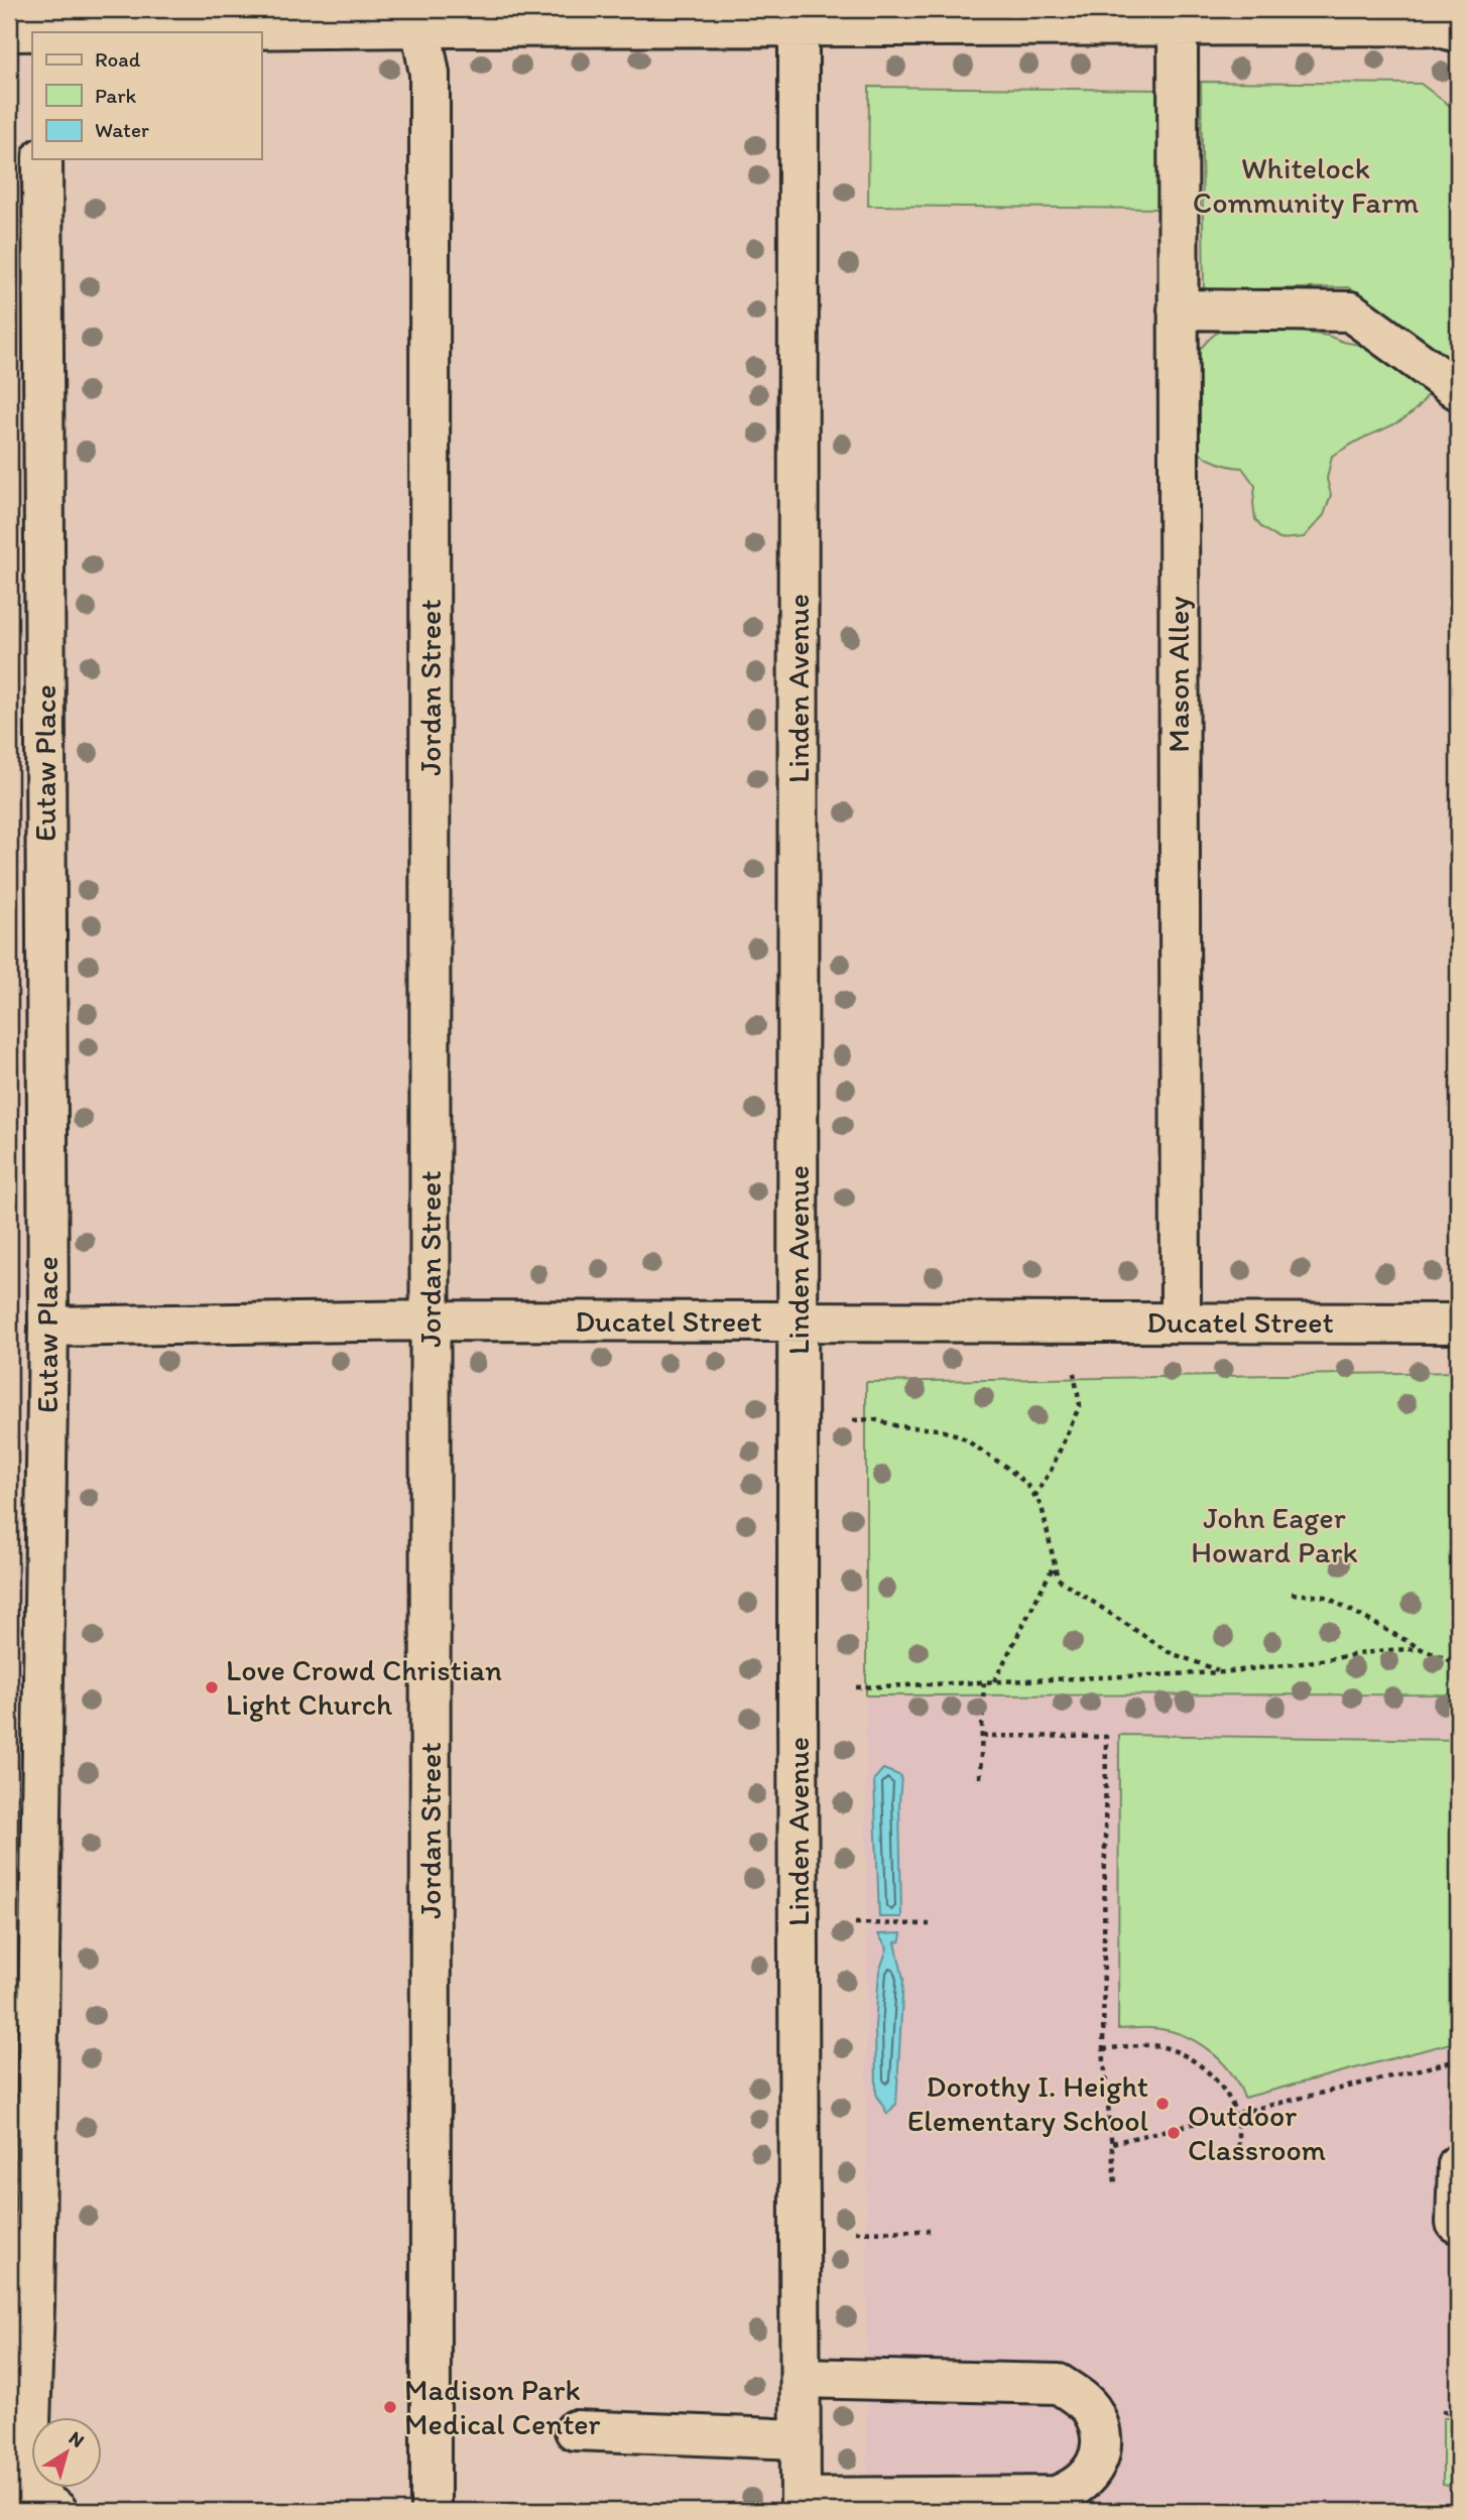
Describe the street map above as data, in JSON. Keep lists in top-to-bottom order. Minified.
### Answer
{"streets":{"street":["Mason Alley","Jordan Street","Linden Avenue","Eutaw Place","Ducatel Street"]},"crossings":[["Mason Alley","Ducatel Street"],["Jordan Street","Ducatel Street"],["Linden Avenue","Ducatel Street"],["Eutaw Place","Ducatel Street"]],"parks":["Whitelock Community Farm","John Eager Howard Park"],"places":["Love Crowd Christian Light Church","Dorothy I. Height Elementary School","Outdoor Classroom","Madison Park Medical Center"],"legend":["Road","Park","Water"],"north":"top right"}
